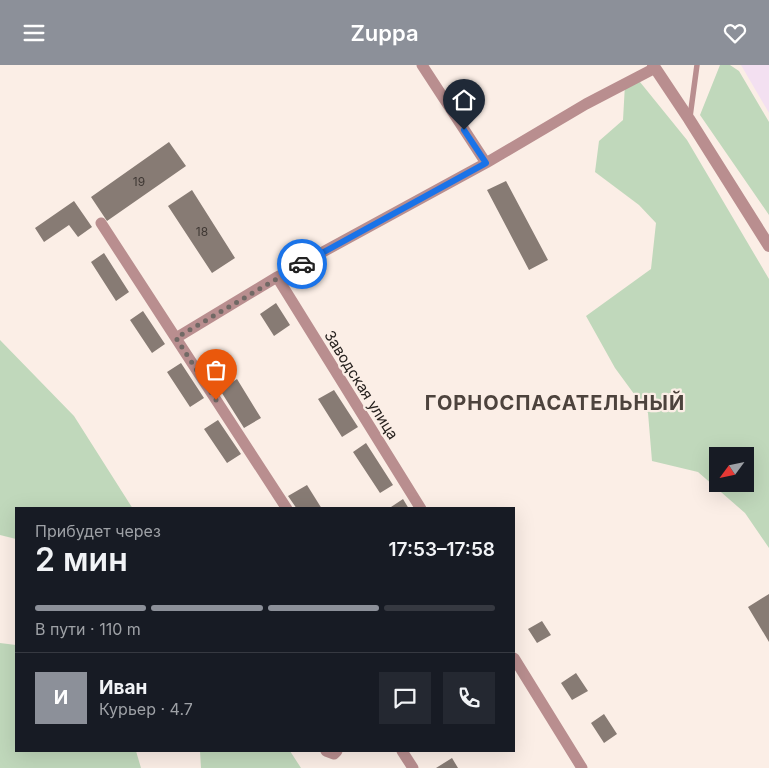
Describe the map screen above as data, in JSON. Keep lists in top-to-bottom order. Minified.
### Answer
{"streets":{"street":["Заводская улица"]},"districts":["ГОРНОСПАСАТЕЛЬНЫЙ"],"house_numbers":["19","18"],"north":"bottom left","page":{"header":"Zuppa","heading":["2 мин","Прибудет через","17:53–17:58"],"panel":["Иван","Курьер · 4.7"],"bar":"В пути · 110 m","round":"И"}}
